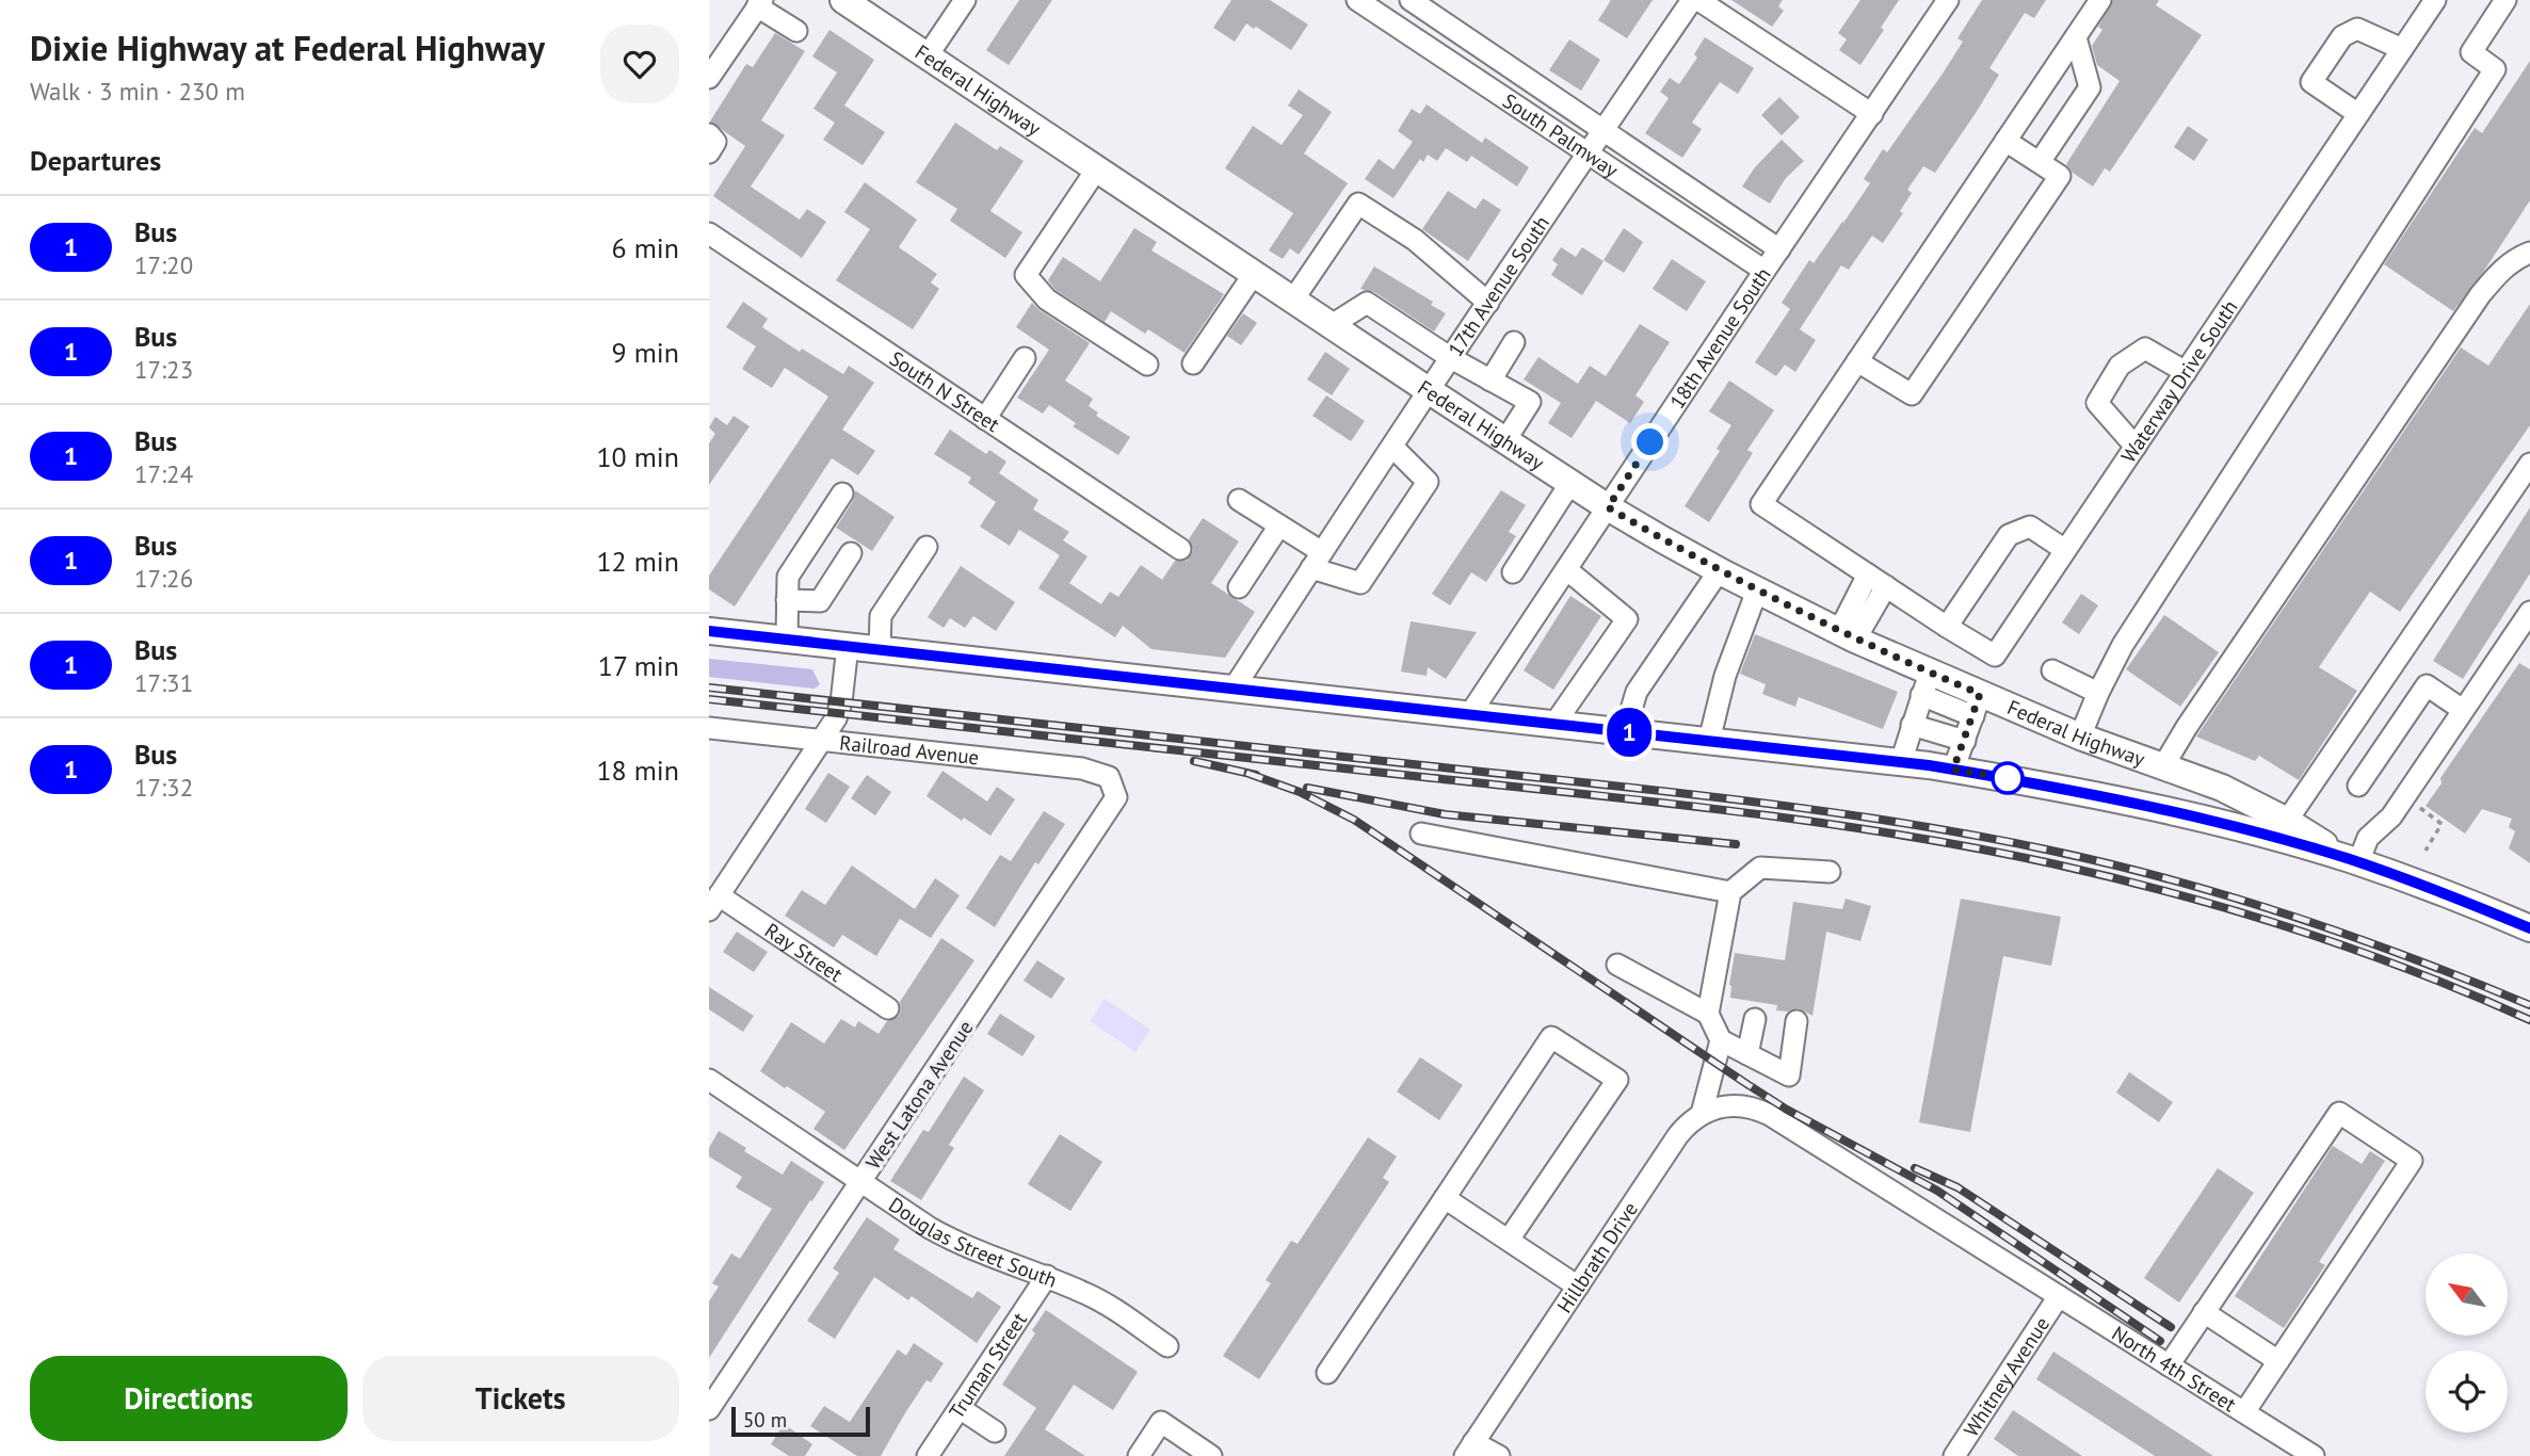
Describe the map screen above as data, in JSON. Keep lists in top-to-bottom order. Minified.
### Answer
{"streets":{"main road":["Federal Highway"],"street":["South Palmway","17th Avenue South","18th Avenue South","Waterway Drive South","South N Street","Railroad Avenue","Ray Street","West Latona Avenue","Douglas Street South","Hillbrath Drive","Truman Street","North 4th Street","Whitney Avenue"]},"crossings":[["Federal Highway","17th Avenue South"],["Federal Highway","18th Avenue South"],["South Palmway","17th Avenue South"],["South Palmway","18th Avenue South"],["Railroad Avenue","West Latona Avenue"],["West Latona Avenue","Douglas Street South"],["Douglas Street South","Truman Street"],["Hillbrath Drive","North 4th Street"],["North 4th Street","Whitney Avenue"]],"lines":["bus line 1"],"scale_bar":"50 m","north":"top left","page":{"heading":[["Dixie Highway at Federal Highway","Walk · 3 min · 230 m"],"Departures"],"on_map":"1","list":[{"mark":"1","name":"Bus","note":"17:20","value":"6 min"},{"mark":"1","name":"Bus","note":"17:23","value":"9 min"},{"mark":"1","name":"Bus","note":"17:24","value":"10 min"},{"mark":"1","name":"Bus","note":"17:26","value":"12 min"},{"mark":"1","name":"Bus","note":"17:31","value":"17 min"},{"mark":"1","name":"Bus","note":"17:32","value":"18 min"}],"buttons":["Directions","Tickets"],"scale":"50 m"}}
